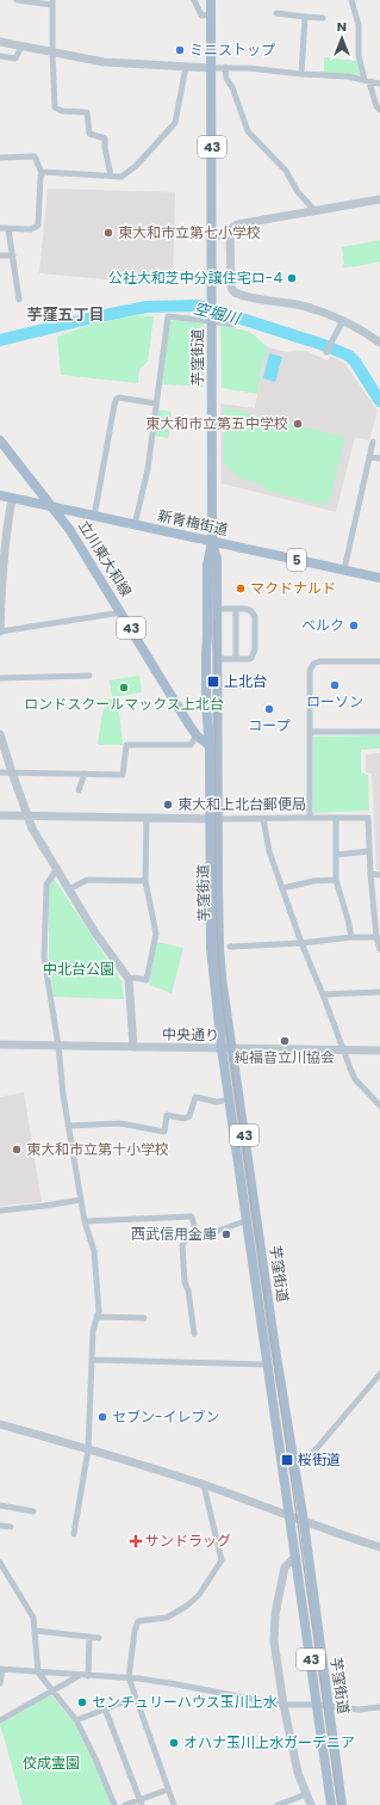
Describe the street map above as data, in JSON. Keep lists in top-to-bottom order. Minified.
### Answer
{"streets":{"main road":["43","芋窪街道","新青梅街道","立川東大和線","5"],"street":["中央通り"]},"crossings":[["芋窪街道","新青梅街道"],["芋窪街道","立川東大和線"],["芋窪街道","中央通り"],["新青梅街道","立川東大和線"]],"districts":["芋窪五丁目"],"water":["空堀川"],"parks":["中北台公園","佼成霊園"],"places":{"other":["ミニストップ","東大和市立第七小学校","公社大和芝中分譲住宅ロ-4","東大和市立第五中学校","マクドナルド","ベルク","ローソン","ロンドスクールマックス上北台","コープ","東大和上北台郵便局","純福音立川協会","東大和市立第十小学校","西武信用金庫","セブン-イレブン","センチュリーハウス玉川上水","オハナ玉川上水ガーデニア"],"transit":["上北台","桜街道"],"health":["サンドラッグ"]},"north":"top"}
